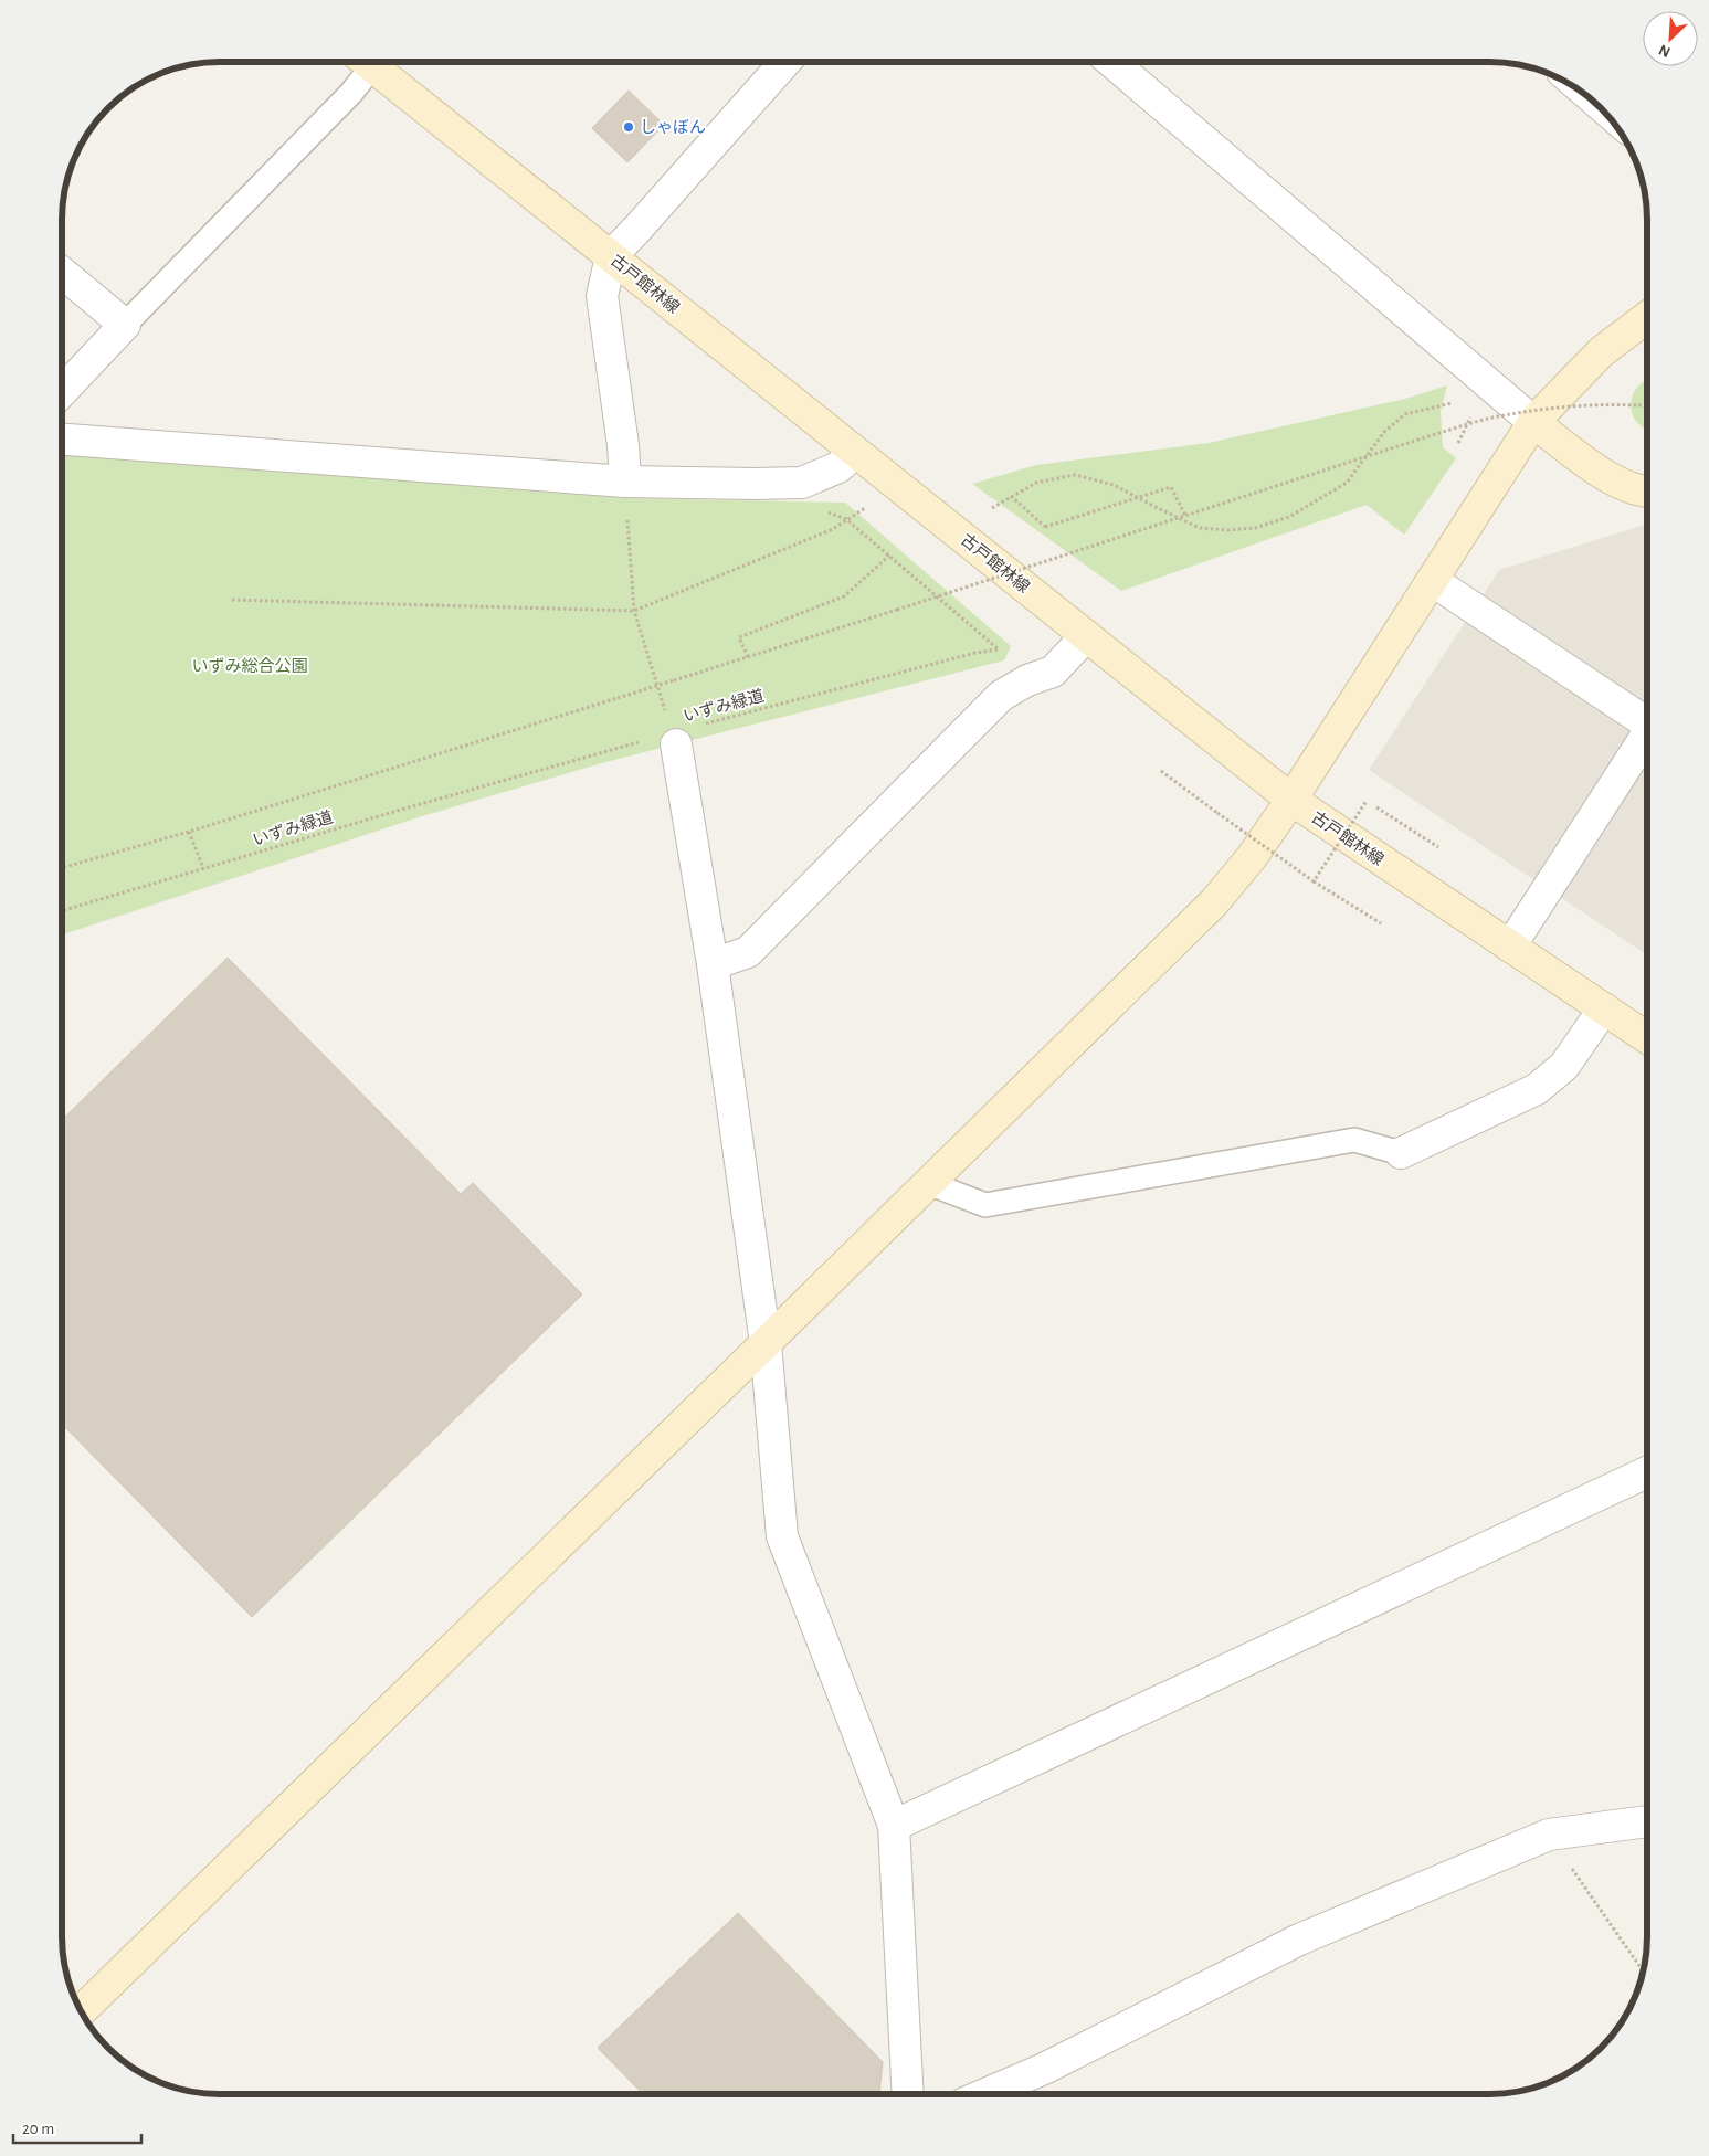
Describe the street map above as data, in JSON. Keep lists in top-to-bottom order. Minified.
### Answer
{"streets":{"street":["古戸館林線"],"path":["いずみ緑道"]},"parks":["いずみ総合公園"],"places":["しゃぼん"],"scale_bar":"20 m","north":"bottom left"}
